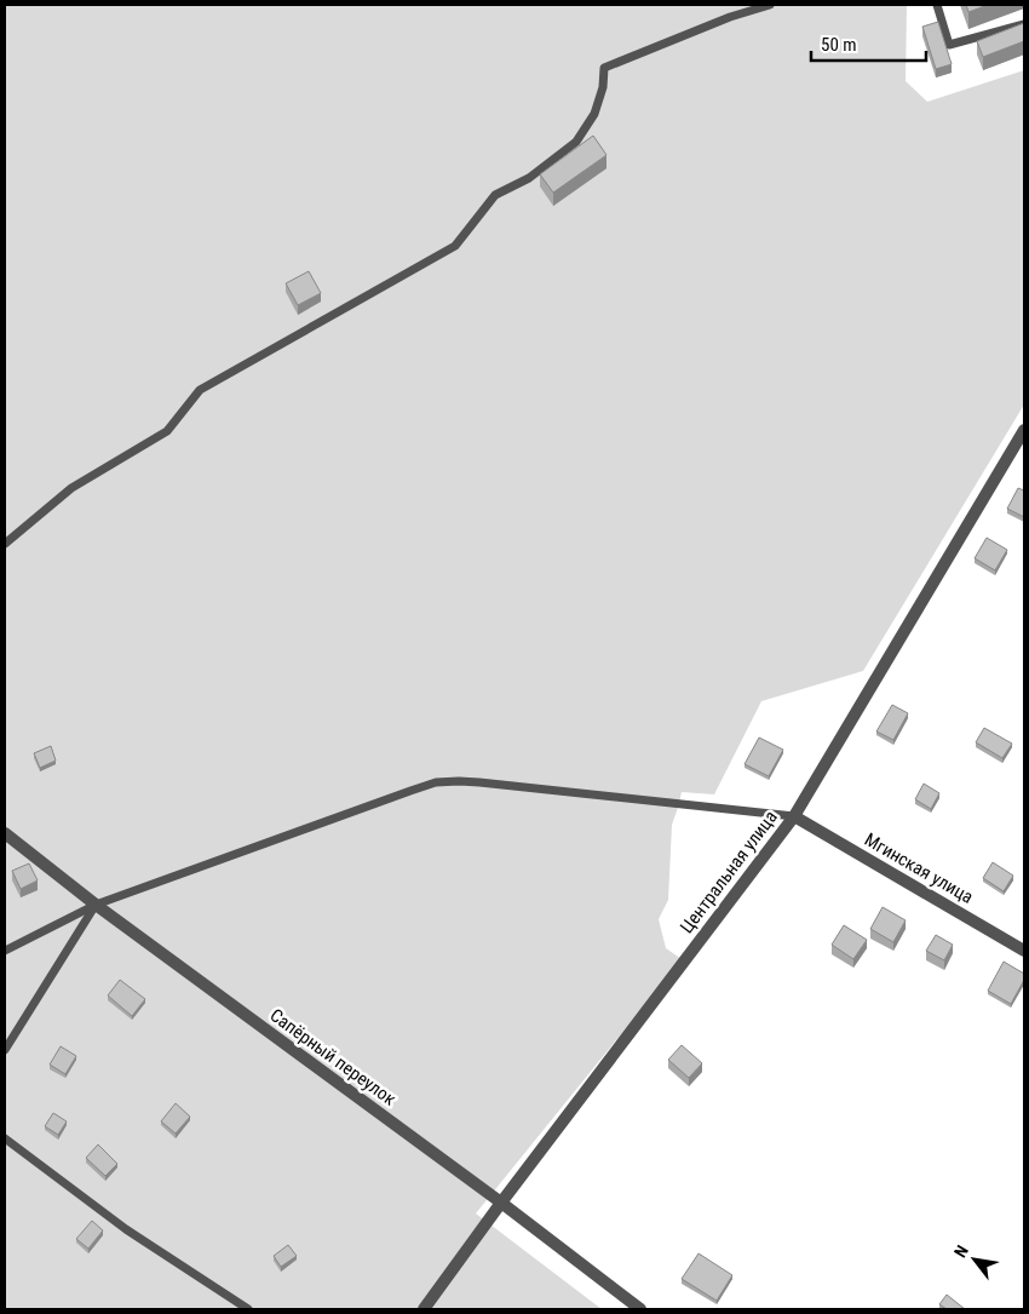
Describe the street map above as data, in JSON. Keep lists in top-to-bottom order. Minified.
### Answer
{"streets":{"street":["Мгинская улица","Центральная улица","Сапёрный переулок"]},"crossings":[["Мгинская улица","Центральная улица"],["Центральная улица","Сапёрный переулок"]],"scale_bar":"50 m","north":"top left"}
